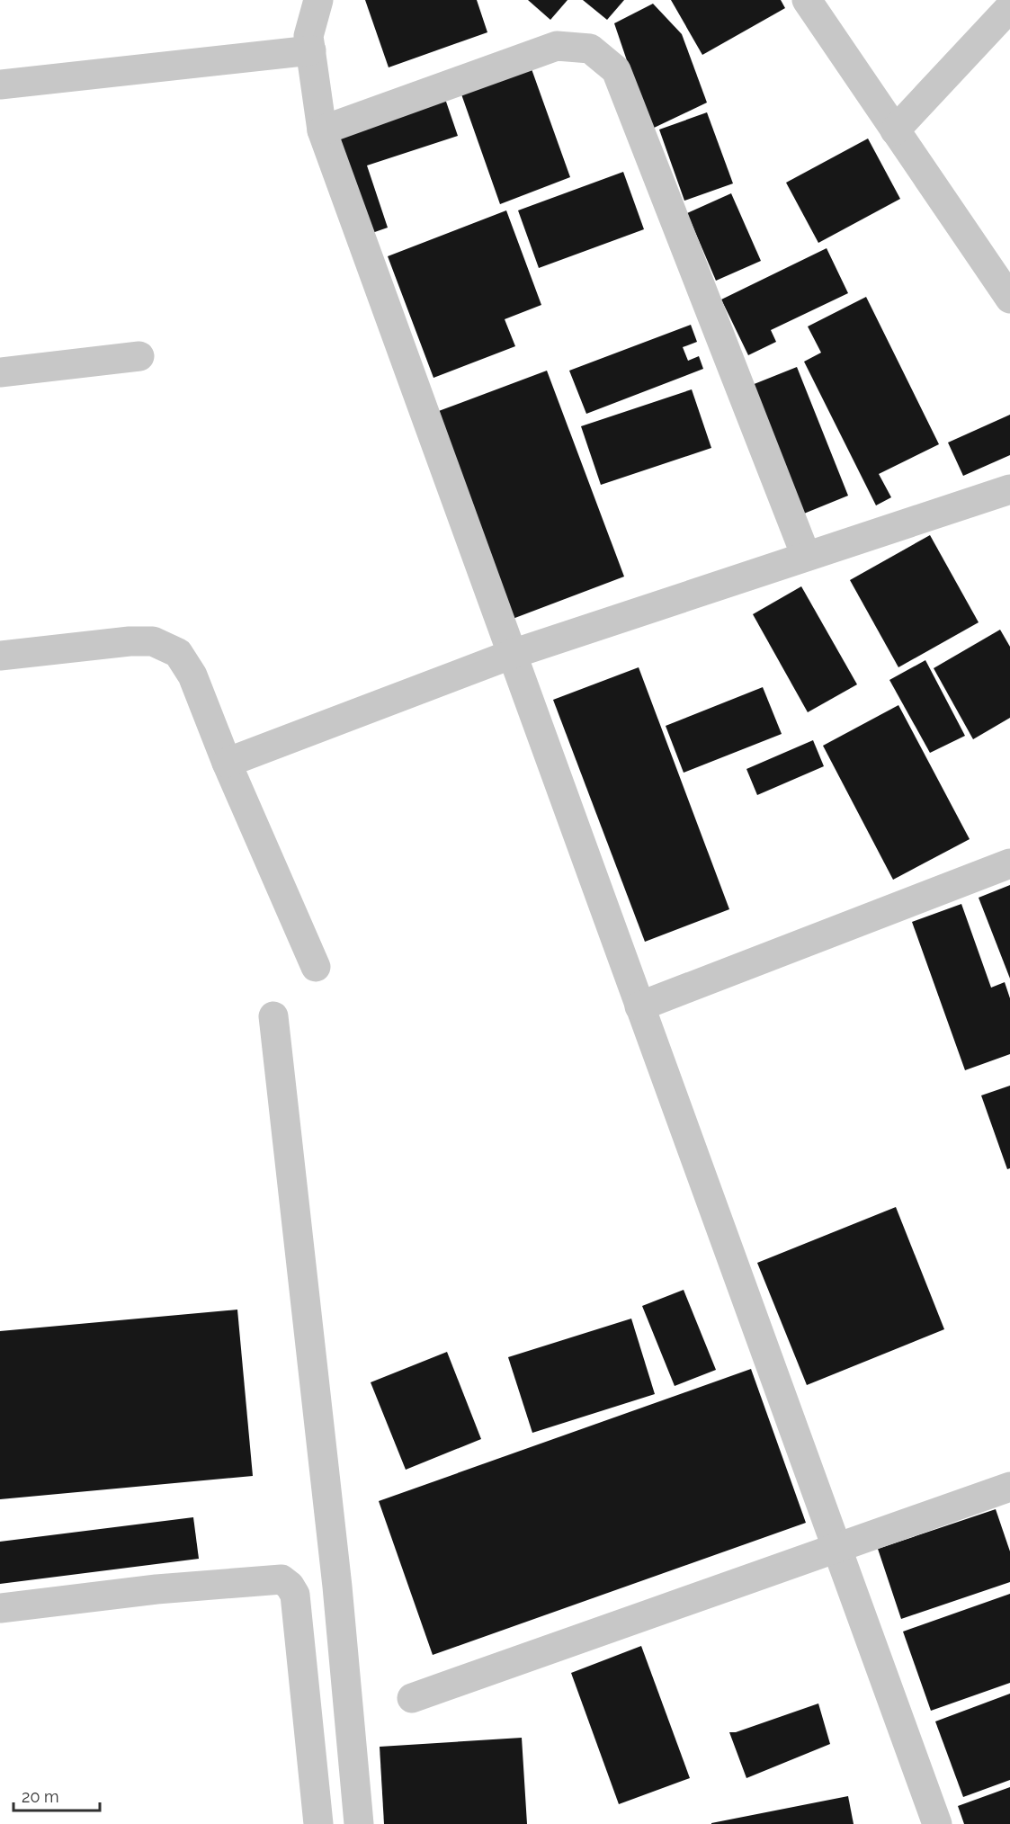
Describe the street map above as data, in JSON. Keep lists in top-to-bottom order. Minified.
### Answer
{"scale_bar":"20 m"}
